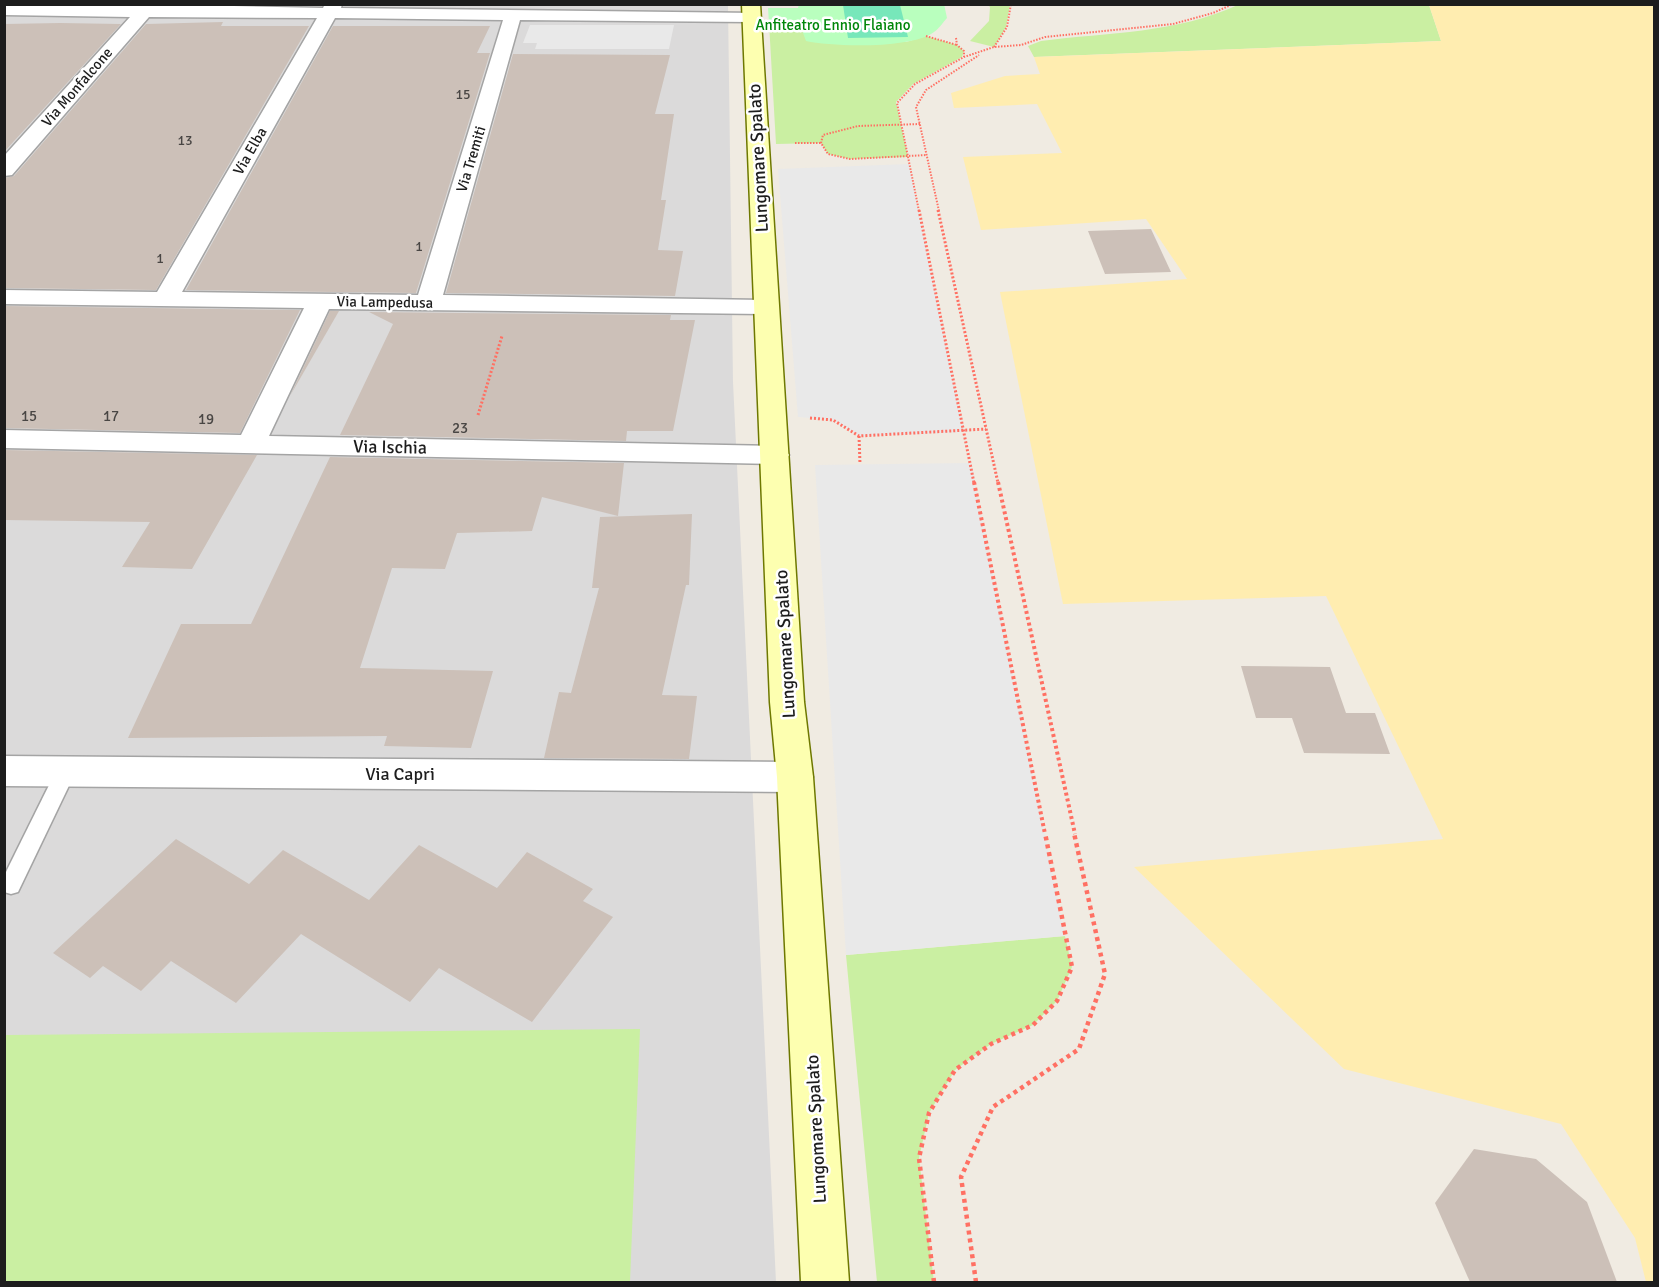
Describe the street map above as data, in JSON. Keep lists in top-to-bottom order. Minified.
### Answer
{"streets":{"street":["Via Monfalcone","Via Elba","Lungomare Spalato","Via Tremiti","Via Lampedusa","Via Ischia","Via Capri"]},"crossings":[["Via Elba","Via Lampedusa"],["Lungomare Spalato","Via Lampedusa"],["Lungomare Spalato","Via Ischia"],["Lungomare Spalato","Via Capri"],["Via Tremiti","Via Lampedusa"]],"parks":["Anfiteatro Ennio Flaiano"],"house_numbers":["15","13","1","1","15","17","19","23"]}
